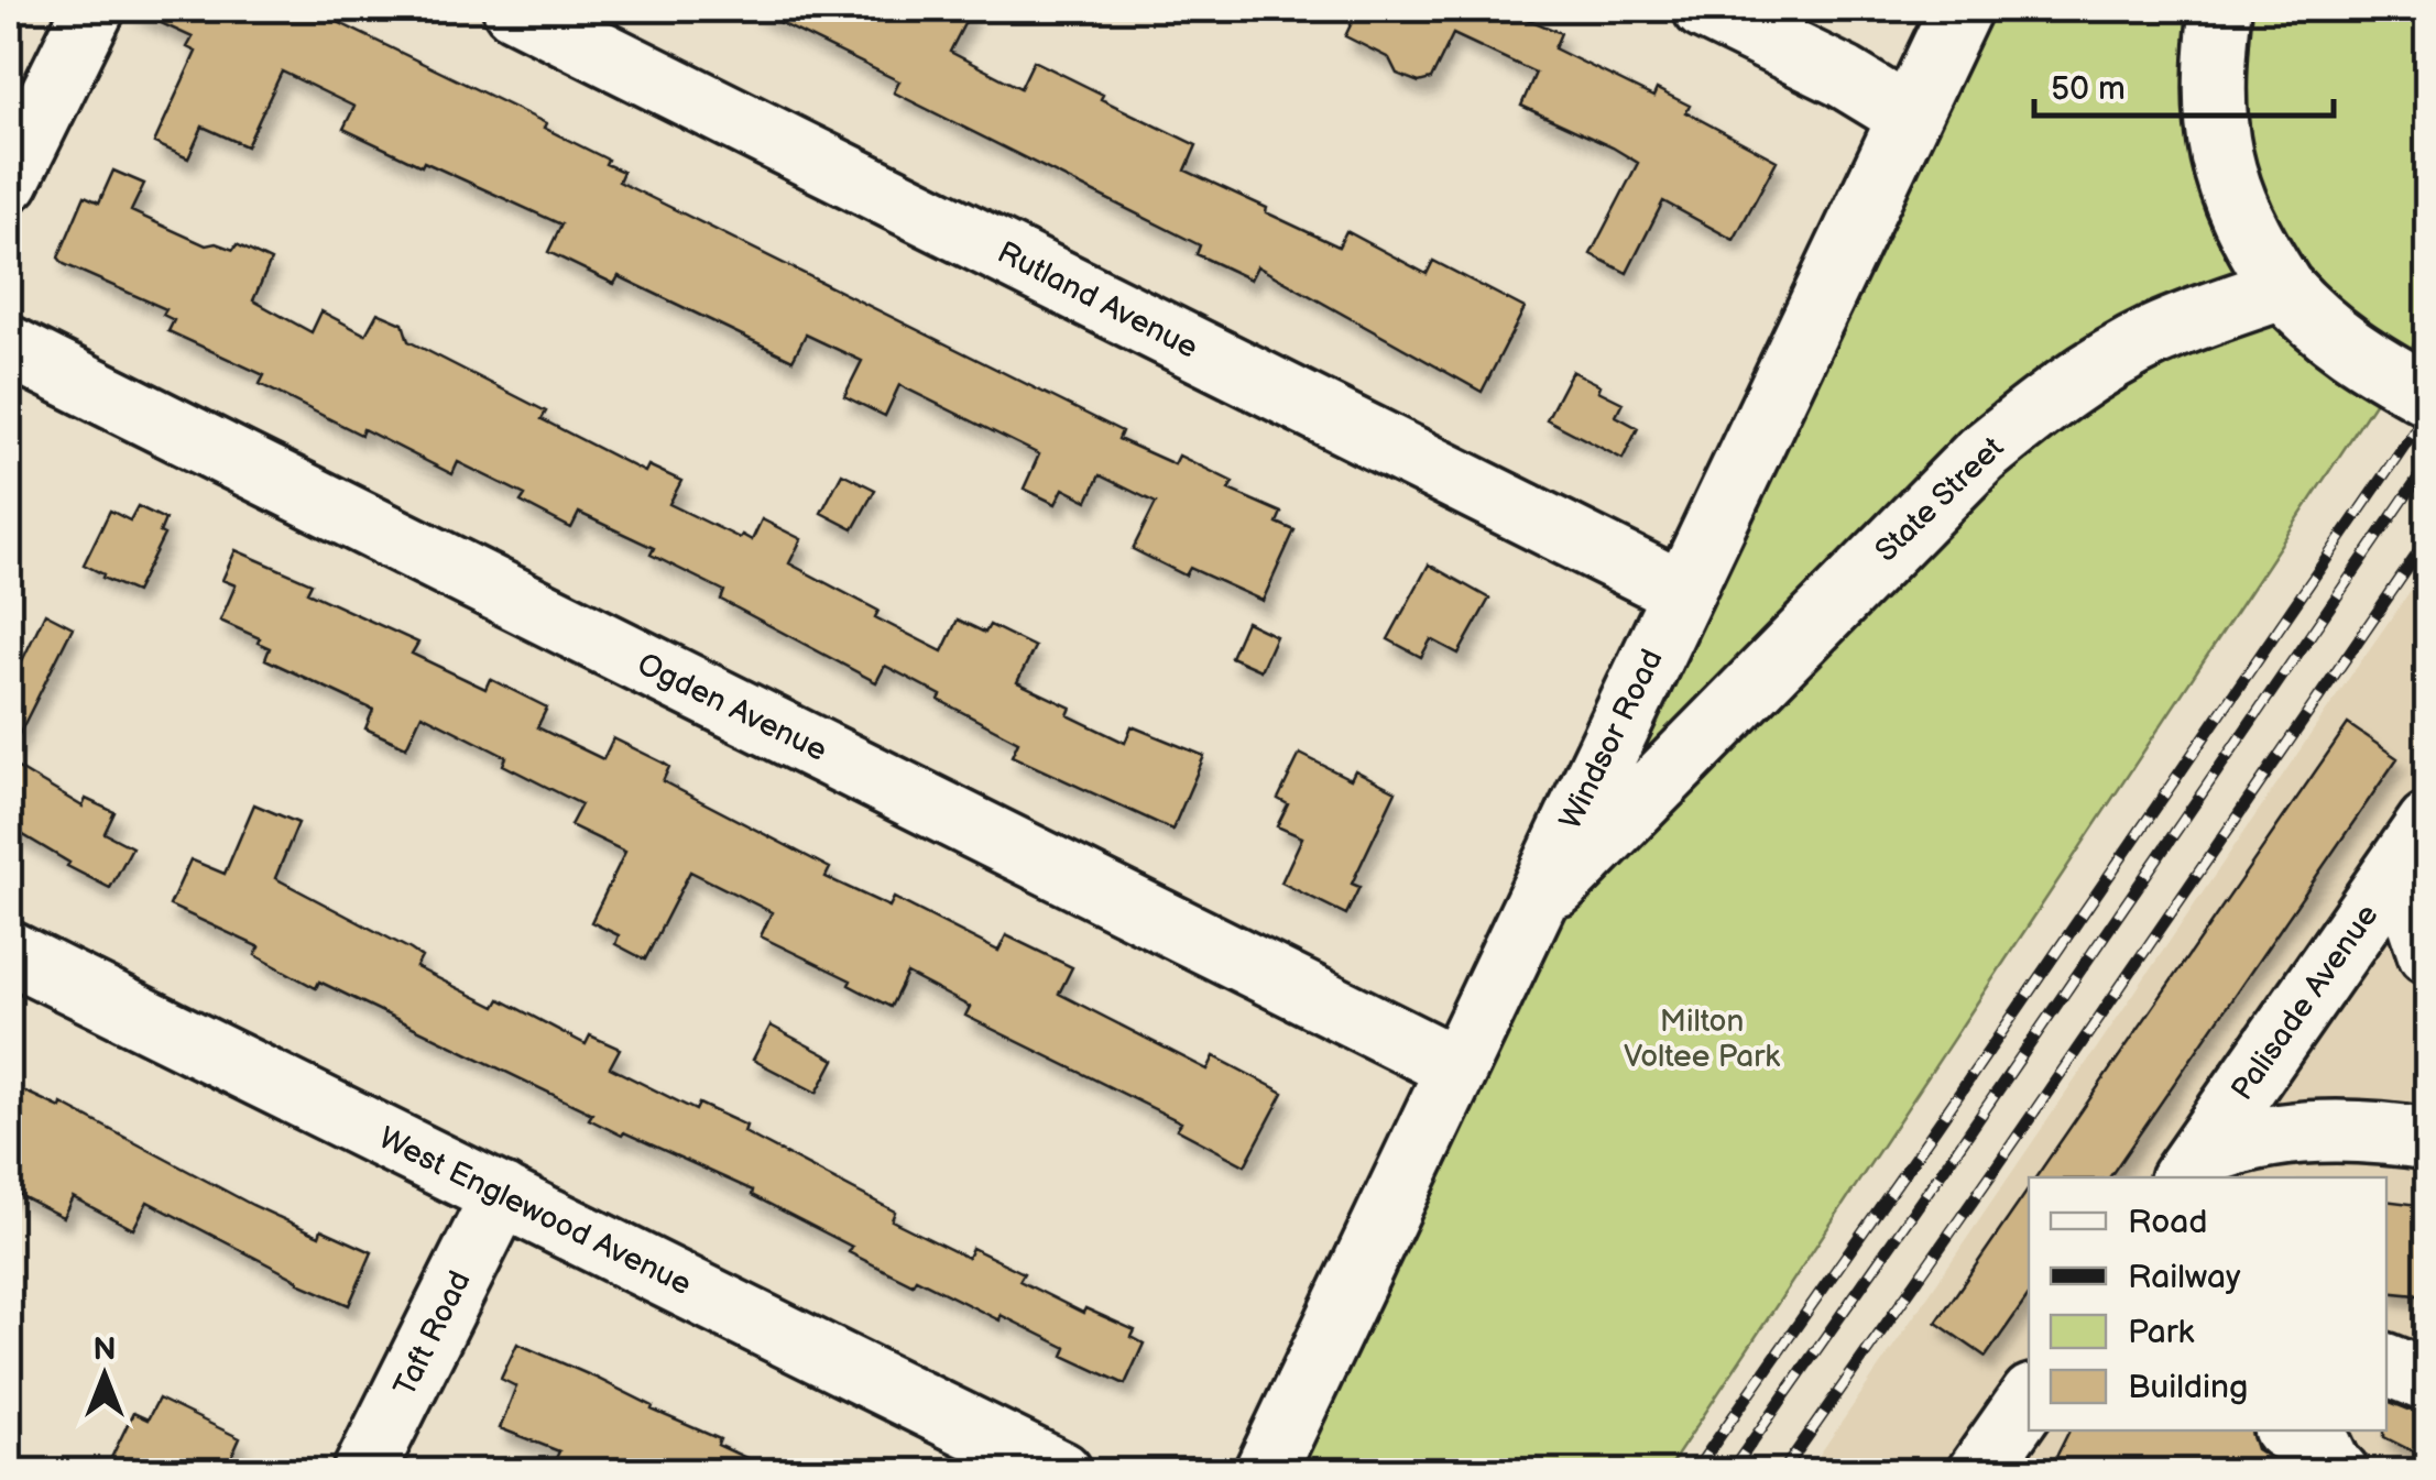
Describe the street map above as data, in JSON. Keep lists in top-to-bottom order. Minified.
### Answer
{"streets":{"street":["Rutland Avenue","State Street","Ogden Avenue","Windsor Road","Palisade Avenue","West Englewood Avenue","Taft Road"]},"crossings":[["Rutland Avenue","Windsor Road"],["State Street","Windsor Road"],["Ogden Avenue","Windsor Road"],["West Englewood Avenue","Taft Road"]],"parks":["Milton Voltee Park"],"legend":["Road","Railway","Park","Building"],"scale_bar":"50 m","north":"top"}
